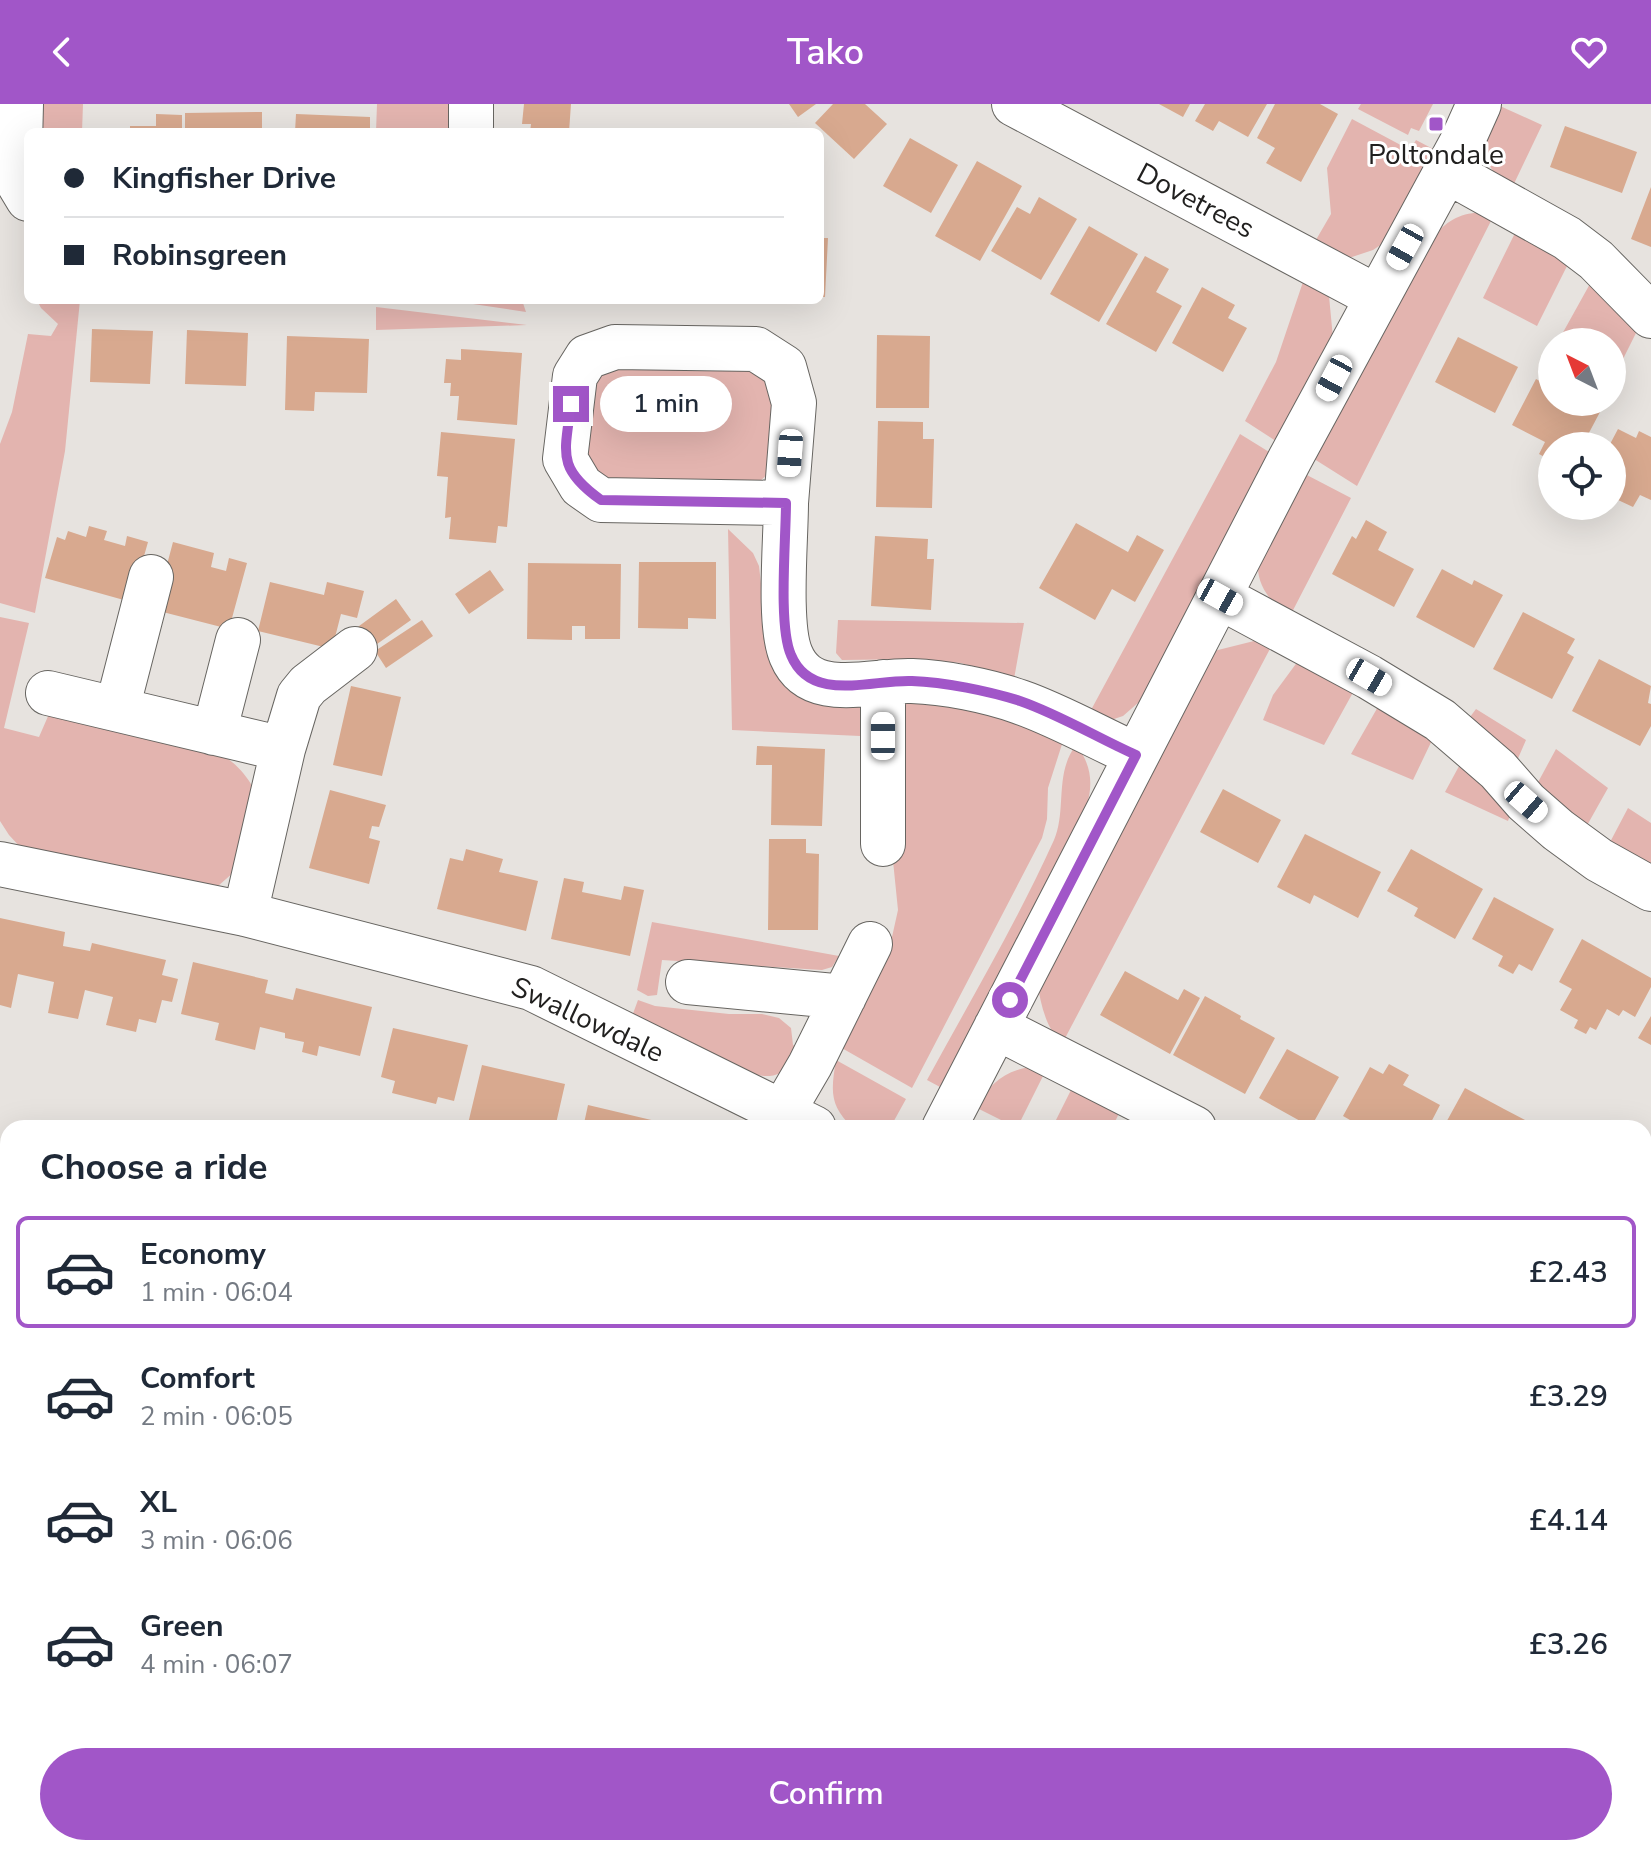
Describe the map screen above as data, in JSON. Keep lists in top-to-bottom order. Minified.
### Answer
{"streets":{"street":["Dovetrees","Swallowdale"]},"places":{"transit":["Poltondale"]},"north":"top left","page":{"header":"Tako","banner":["Kingfisher Drive","Robinsgreen"],"bubble":"1 min","heading":"Choose a ride","list":[{"name":"Economy","note":"1 min · 06:04","value":"£2.43"},{"name":"Comfort","note":"2 min · 06:05","value":"£3.29"},{"name":"XL","note":"3 min · 06:06","value":"£4.14"},{"name":"Green","note":"4 min · 06:07","value":"£3.26"}],"buttons":"Confirm"}}
